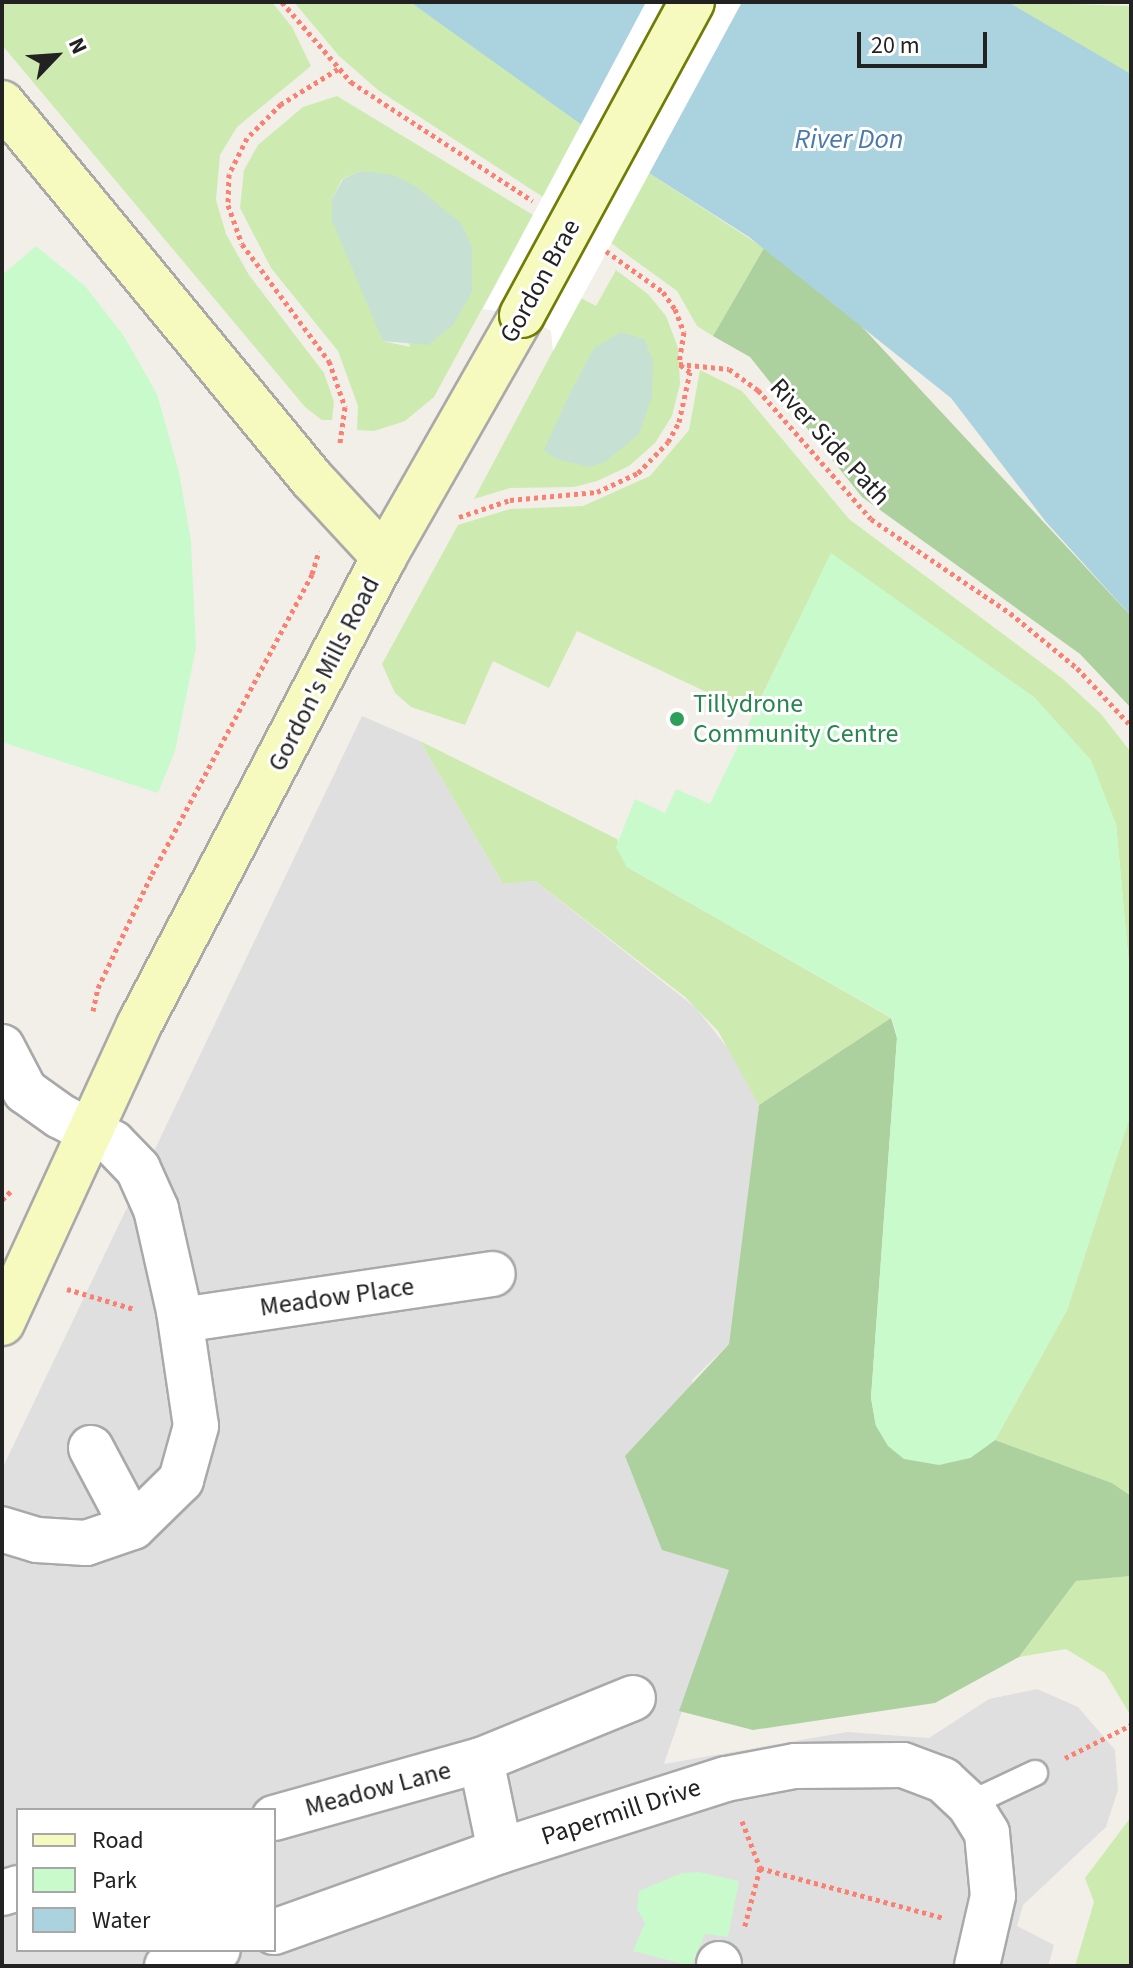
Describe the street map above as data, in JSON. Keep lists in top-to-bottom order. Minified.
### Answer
{"streets":{"main road":["Gordon Brae","Gordon's Mills Road"],"street":["Meadow Place","Meadow Lane","Papermill Drive"],"path":["River Side Path"]},"crossings":[["Gordon Brae","Gordon's Mills Road"],["Meadow Lane","Papermill Drive"]],"water":["River Don"],"places":["Tillydrone Community Centre"],"legend":["Road","Park","Water"],"scale_bar":"20 m","north":"top right"}
